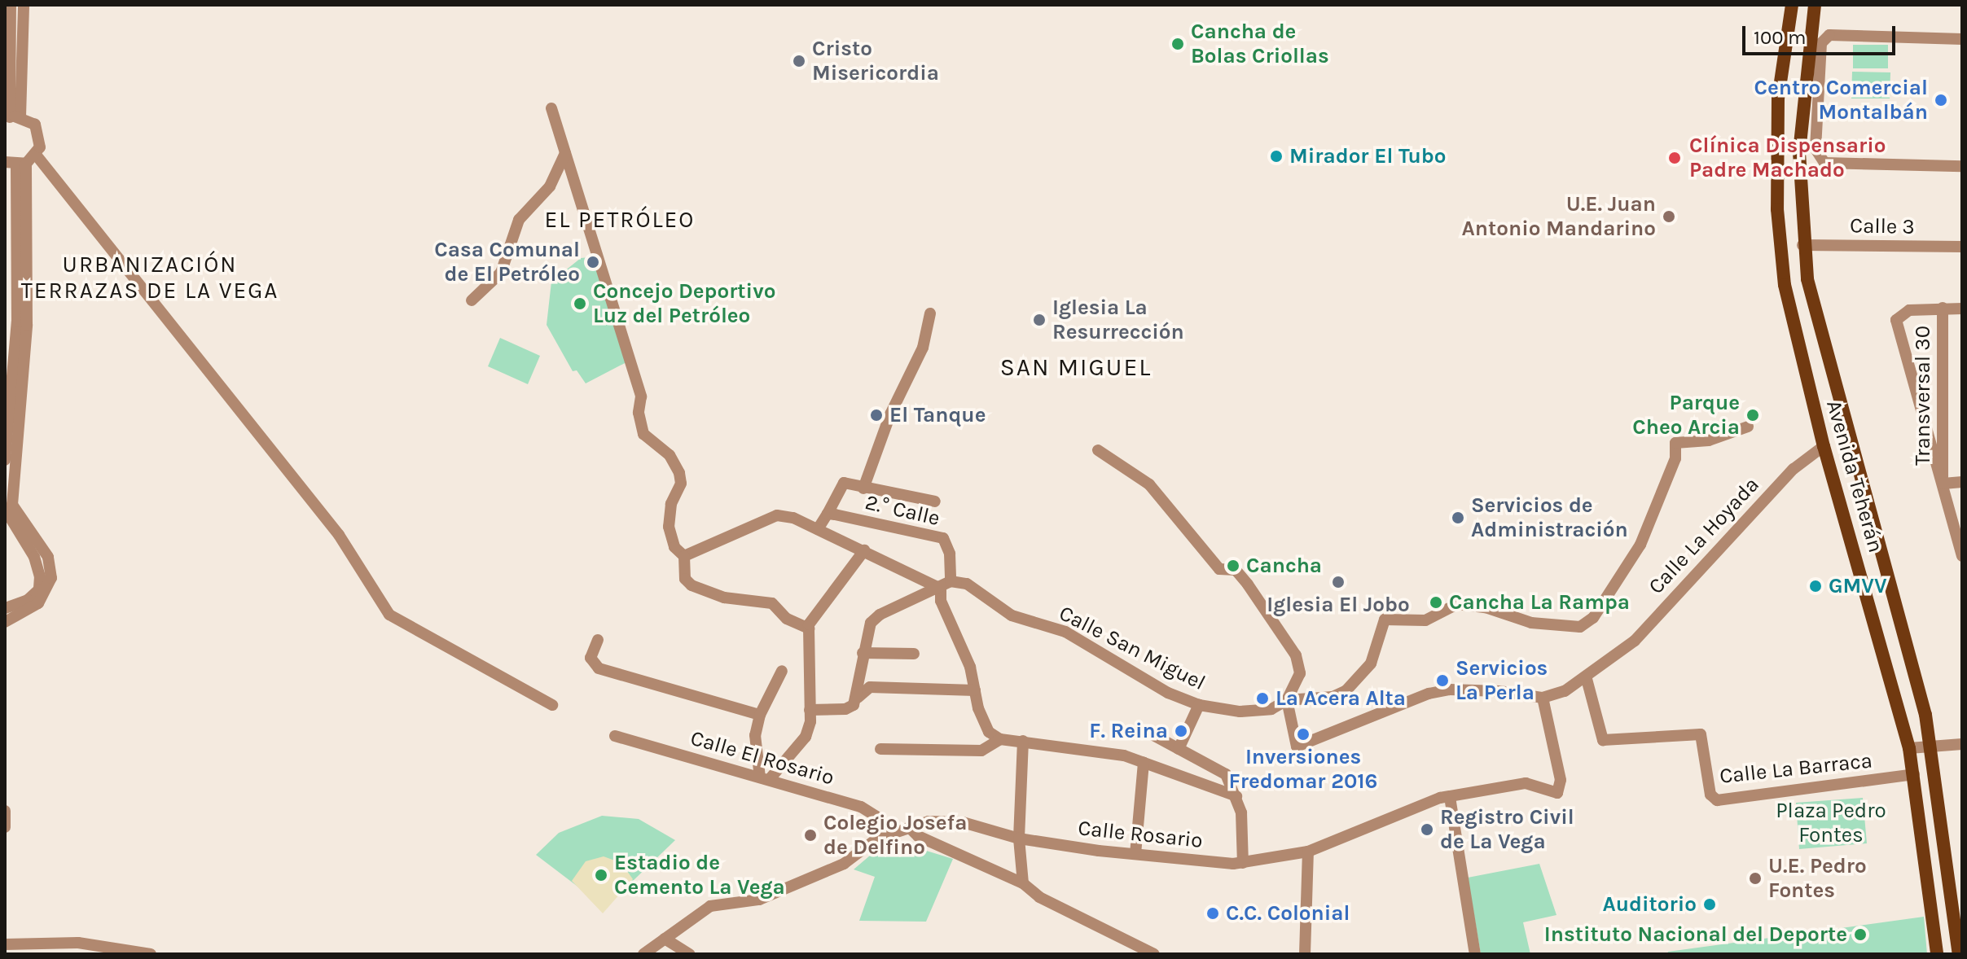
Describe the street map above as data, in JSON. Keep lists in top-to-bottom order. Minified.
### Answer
{"streets":{"main road":["Avenida Teherán"],"street":["Calle 3","Transversal 30","2.° Calle","Calle La Hoyada","Calle San Miguel","Calle El Rosario","Calle La Barraca","Calle Rosario"]},"crossings":[["Calle 3","Avenida Teherán"],["Avenida Teherán","Calle La Hoyada"],["Avenida Teherán","Calle La Barraca"],["2.° Calle","Calle San Miguel"],["Calle La Hoyada","Calle La Barraca"],["Calle La Hoyada","Calle Rosario"],["Calle El Rosario","Calle Rosario"]],"districts":["EL PETRÓLEO","URBANIZACIÓN TERRAZAS DE LA VEGA","SAN MIGUEL"],"parks":["Plaza Pedro Fontes"],"places":["Cancha de Bolas Criollas","Cristo Misericordia","Centro Comercial Montalbán","Mirador El Tubo","Clínica Dispensario Padre Machado","U.E. Juan Antonio Mandarino","Casa Comunal de El Petróleo","Concejo Deportivo Luz del Petróleo","Iglesia La Resurrección","El Tanque","Parque Cheo Arcia","Servicios de Administración","Cancha","Iglesia El Jobo","GMVV","Cancha La Rampa","Servicios La Perla","La Acera Alta","F. Reina","Inversiones Fredomar 2016","Registro Civil de La Vega","Colegio Josefa de Delfino","Estadio de Cemento La Vega","U.E. Pedro Fontes","Auditorio","C.C. Colonial","Instituto Nacional del Deporte"],"scale_bar":"100 m"}
